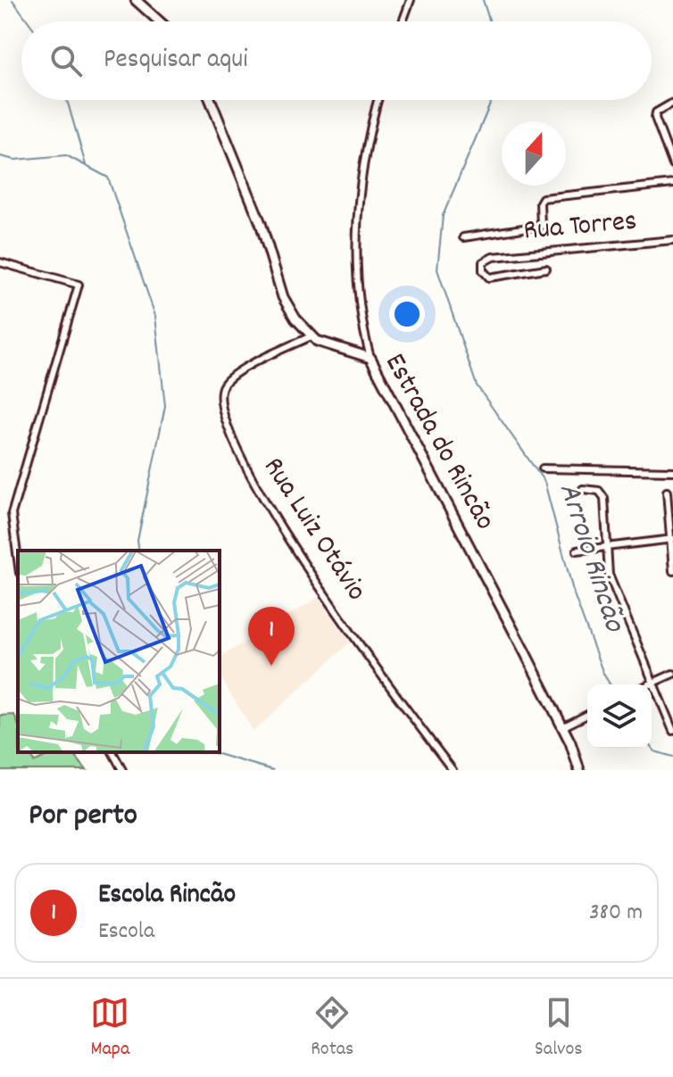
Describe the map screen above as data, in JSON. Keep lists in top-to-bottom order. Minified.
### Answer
{"streets":{"street":["Rua Torres","Estrada do Rincão","Rua Luiz Otávio"]},"crossings":[["Estrada do Rincão","Rua Luiz Otávio"]],"water":["Arroio Rincão"],"north":"top","page":{"search":"Pesquisar aqui","pins":"1","heading":"Por perto","list":[{"mark":"1","name":"Escola Rincão","note":"Escola","value":"380 m"}],"nav":["Mapa","Rotas","Salvos"]}}
